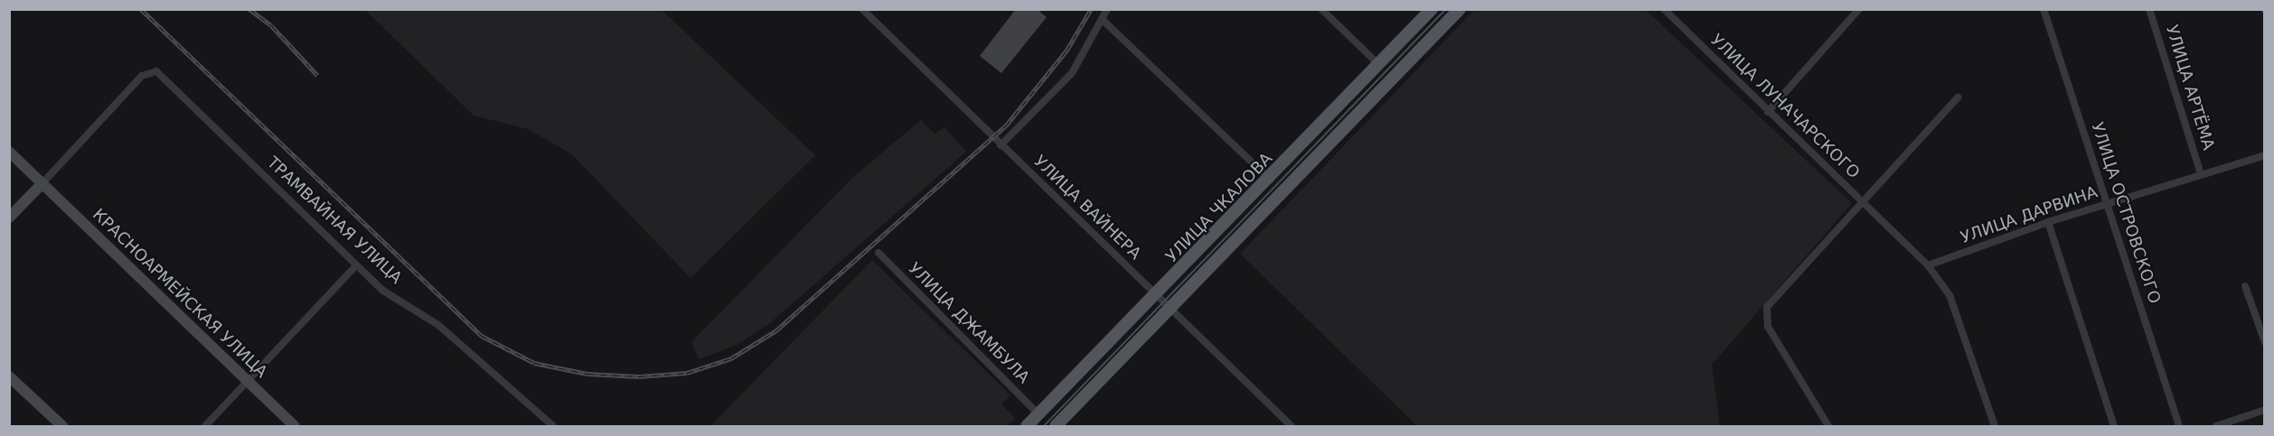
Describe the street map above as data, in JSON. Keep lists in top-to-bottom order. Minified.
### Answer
{"streets":{"main road":["УЛИЦА ЧКАЛОВА"],"street":["УЛИЦА АРТЁМА","УЛИЦА ЛУНАЧАРСКОГО","УЛИЦА ВАЙНЕРА","УЛИЦА ОСТРОВСКОГО","УЛИЦА ДАРВИНА","ТРАМВАЙНАЯ УЛИЦА","КРАСНОАРМЕЙСКАЯ УЛИЦА","УЛИЦА ДЖАМБУЛА"]},"crossings":[["УЛИЦА АРТЁМА","УЛИЦА ДАРВИНА"],["УЛИЦА ЛУНАЧАРСКОГО","УЛИЦА ДАРВИНА"],["УЛИЦА ВАЙНЕРА","УЛИЦА ЧКАЛОВА"],["УЛИЦА ЧКАЛОВА","УЛИЦА ДЖАМБУЛА"],["УЛИЦА ОСТРОВСКОГО","УЛИЦА ДАРВИНА"],["ТРАМВАЙНАЯ УЛИЦА","КРАСНОАРМЕЙСКАЯ УЛИЦА"]]}
